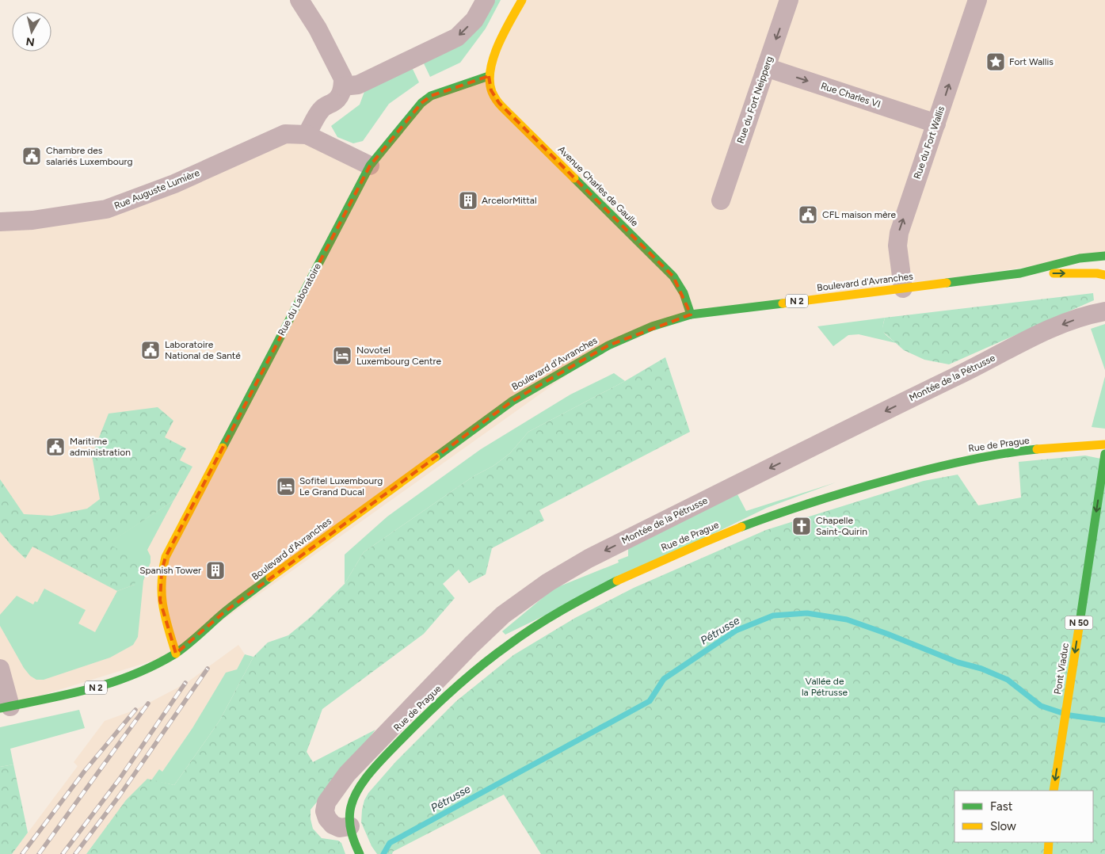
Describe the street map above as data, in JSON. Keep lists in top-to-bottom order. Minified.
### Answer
{"streets":{"main road":["Avenue Charles de Gaulle","Boulevard d'Avranches","Rue du Laboratoire","N 2","Rue de Prague","N 50","Pont Viaduc"],"street":["Rue Charles VI","Rue du Fort Neipperg","Rue du Fort Wallis","Rue Auguste Lumière","Montée de la Pétrusse"]},"crossings":[["Rue Charles VI","Rue du Fort Neipperg"],["Rue Charles VI","Rue du Fort Wallis"],["Rue du Fort Wallis","Boulevard d'Avranches"],["Avenue Charles de Gaulle","Boulevard d'Avranches"],["Avenue Charles de Gaulle","Rue du Laboratoire"],["Rue Auguste Lumière","Rue du Laboratoire"],["Boulevard d'Avranches","Rue du Laboratoire"],["Boulevard d'Avranches","N 2"],["Rue du Laboratoire","N 2"],["Montée de la Pétrusse","Rue de Prague"]],"one_way":["Rue Charles VI","Rue du Fort Wallis","Montée de la Pétrusse","Pont Viaduc"],"water":["Pétrusse"],"parks":["Vallée de la Pétrusse"],"places":{"place":["Fort Wallis"],"public building":["Chambre des salariés Luxembourg","CFL maison mère","Laboratoire National de Santé","Maritime administration"],"building":["ArcelorMittal","Spanish Tower"],"hotel":["Novotel Luxembourg Centre","Sofitel Luxembourg Le Grand Ducal"],"church":["Chapelle Saint-Quirin"]},"legend":["Fast","Slow"],"north":"bottom"}
